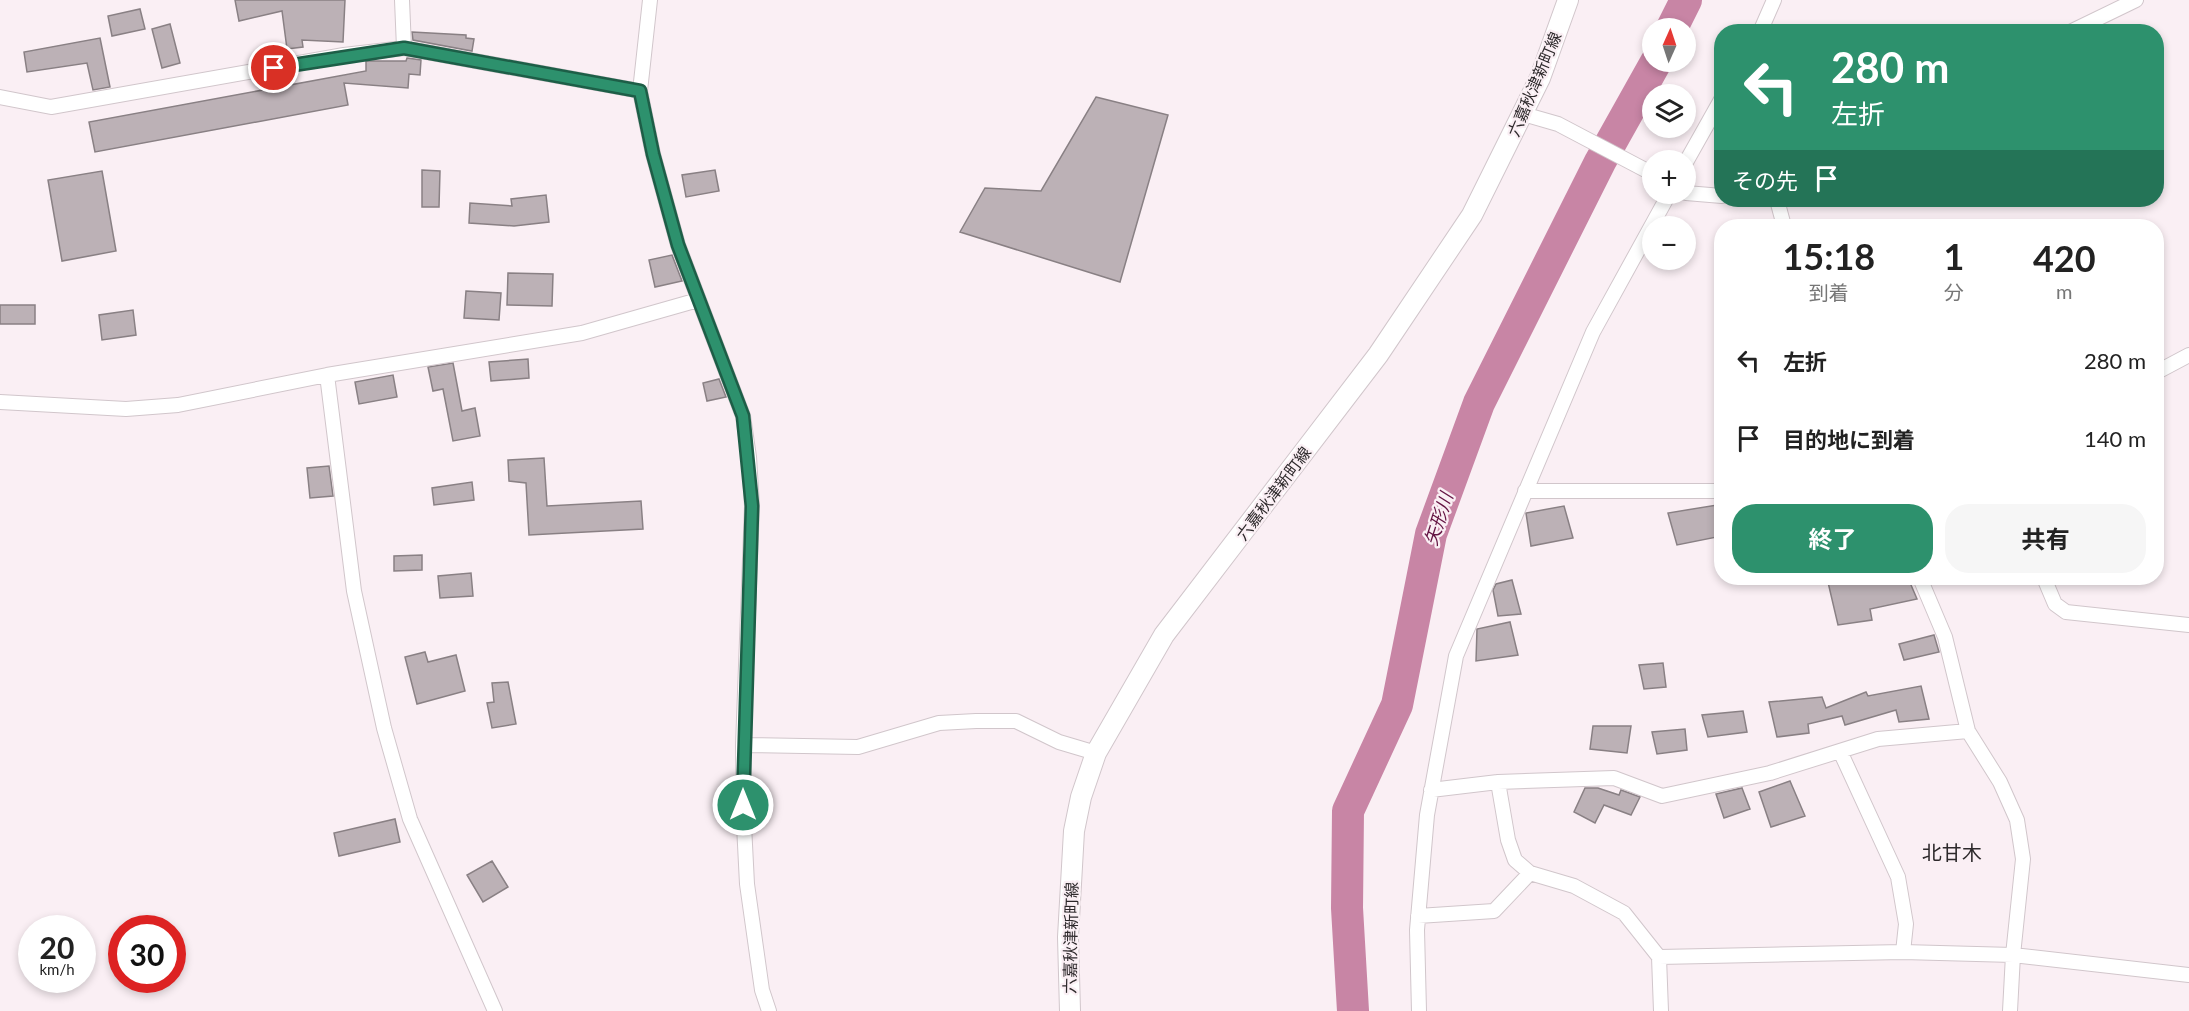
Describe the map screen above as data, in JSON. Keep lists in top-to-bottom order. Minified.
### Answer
{"streets":{"main road":["六嘉秋津新町線"]},"districts":["北甘木"],"water":["矢形川"],"north":"top","page":{"map_buttons":["+","−"],"turn":["280 m","左折"],"then":"その先","eta":["15:18","到着","1","分","420","m"],"list":[{"name":"左折","value":"280 m"},{"name":"目的地に到着","value":"140 m"}],"buttons":["終了","共有"],"speed":"20 km/h","limit":"30"}}
